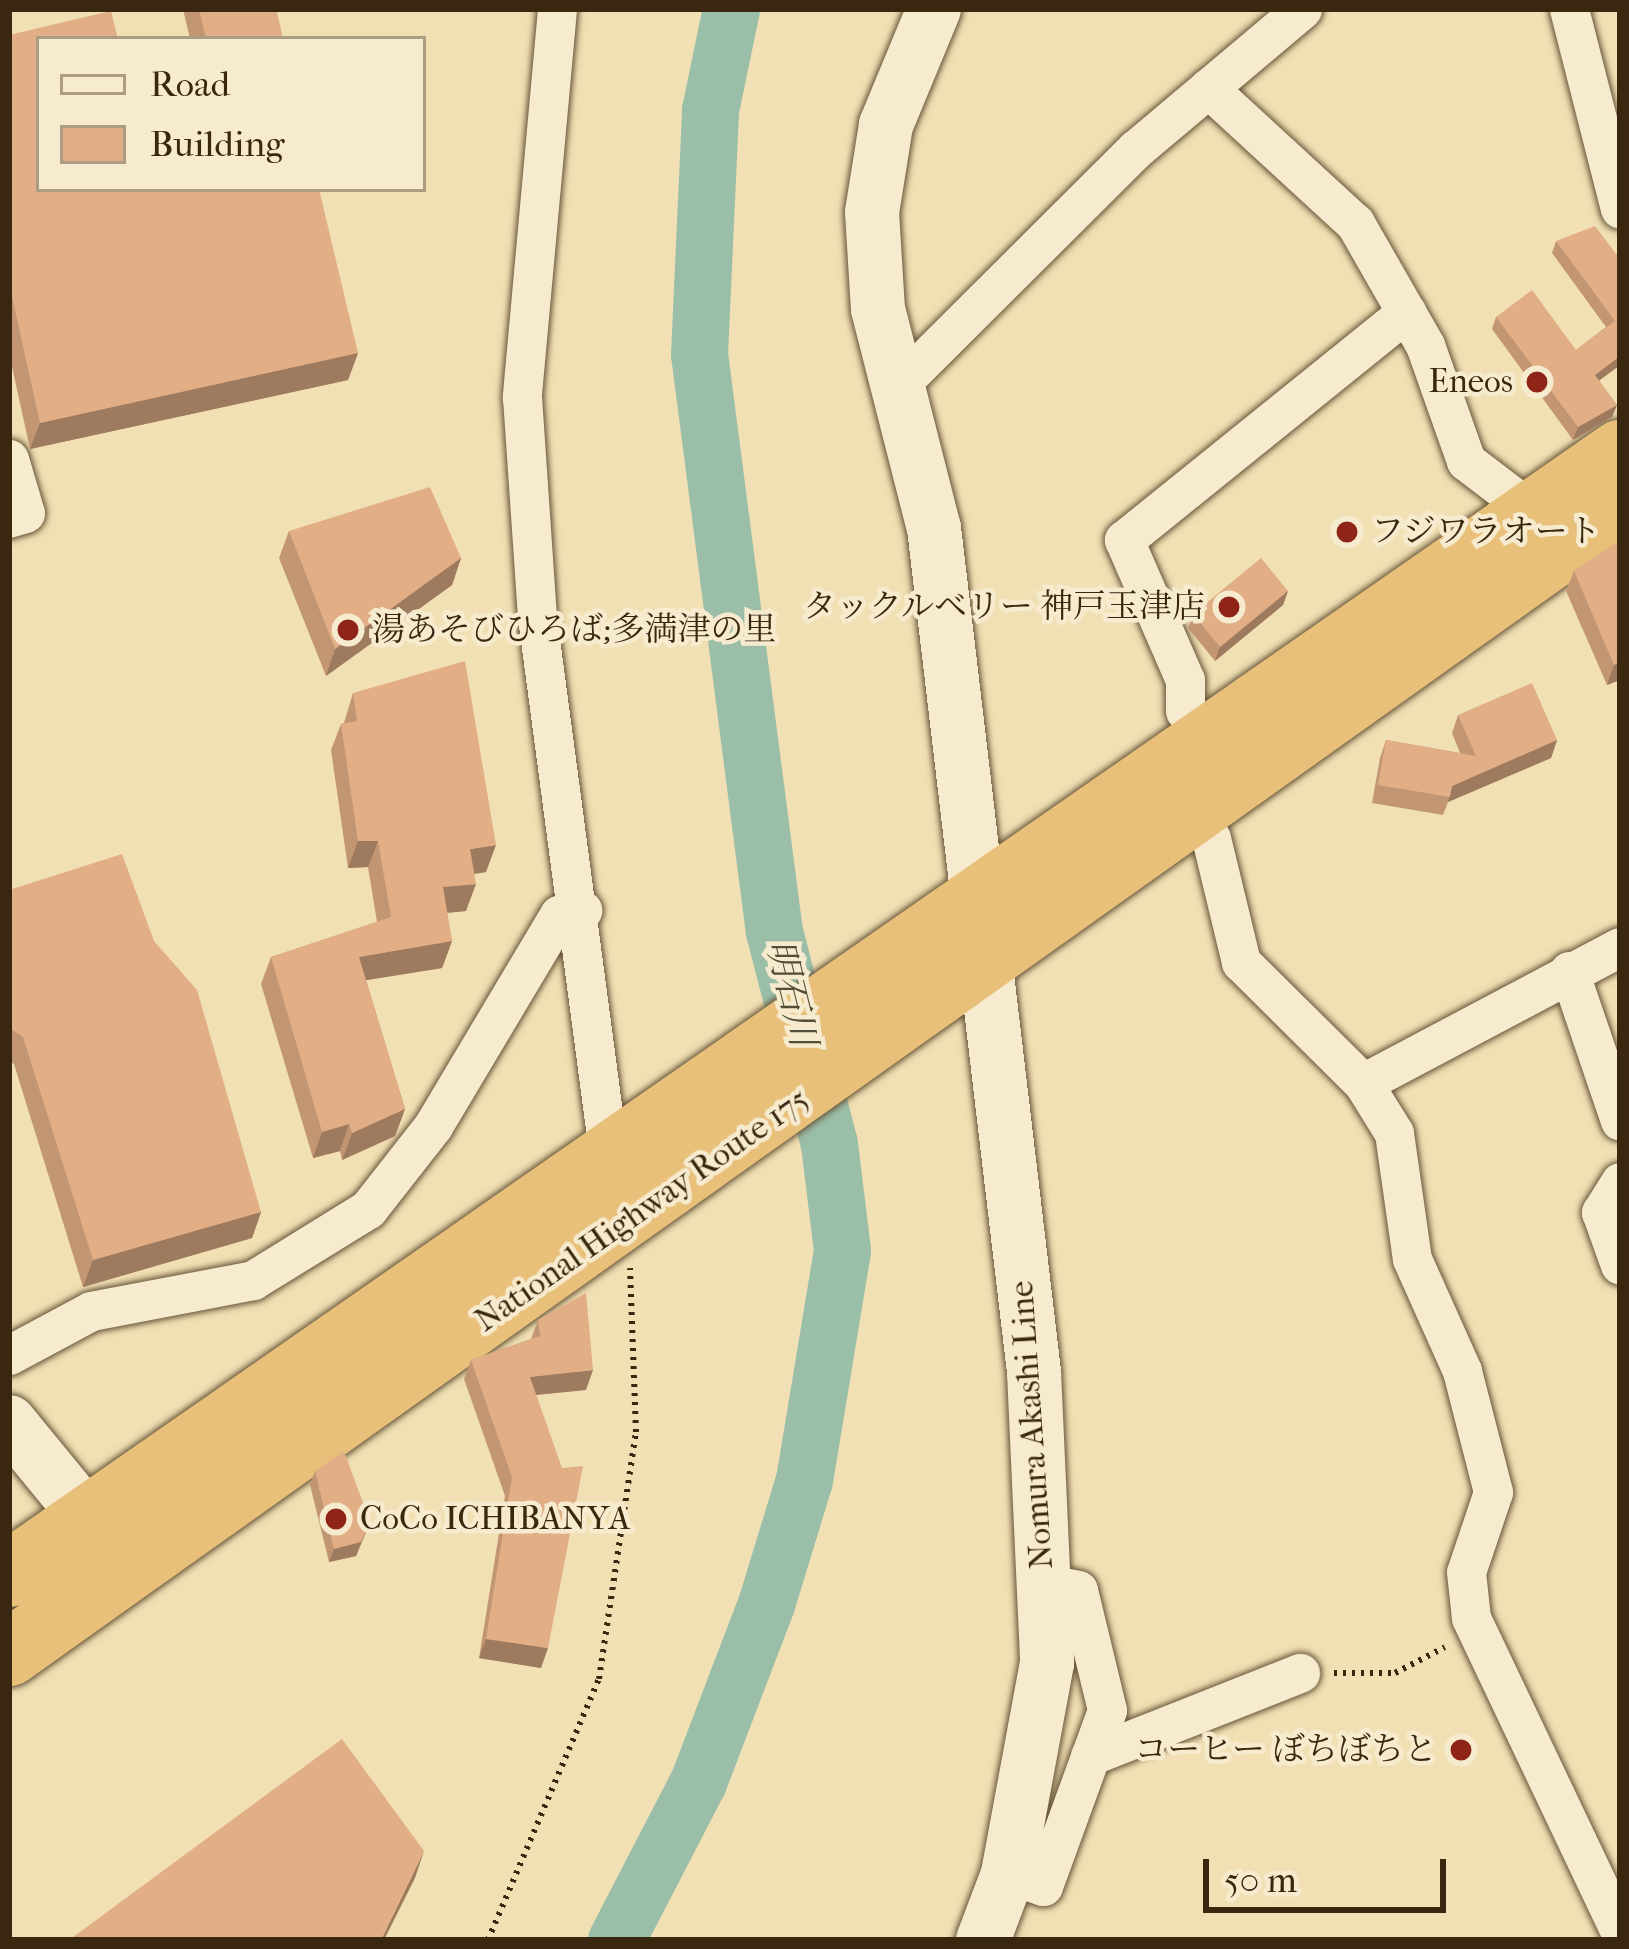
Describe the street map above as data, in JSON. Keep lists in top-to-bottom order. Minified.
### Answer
{"streets":{"highway":["National Highway Route 175"],"street":["Nomura Akashi Line"]},"crossings":[["National Highway Route 175","Nomura Akashi Line"]],"water":["明石川"],"places":["Eneos","フジワラオート","タックルベリー 神戸玉津店","湯あそびひろば;多満津の里","CoCo ICHIBANYA","コーヒー ぼちぼちと"],"legend":["Road","Building"],"scale_bar":"50 m"}
